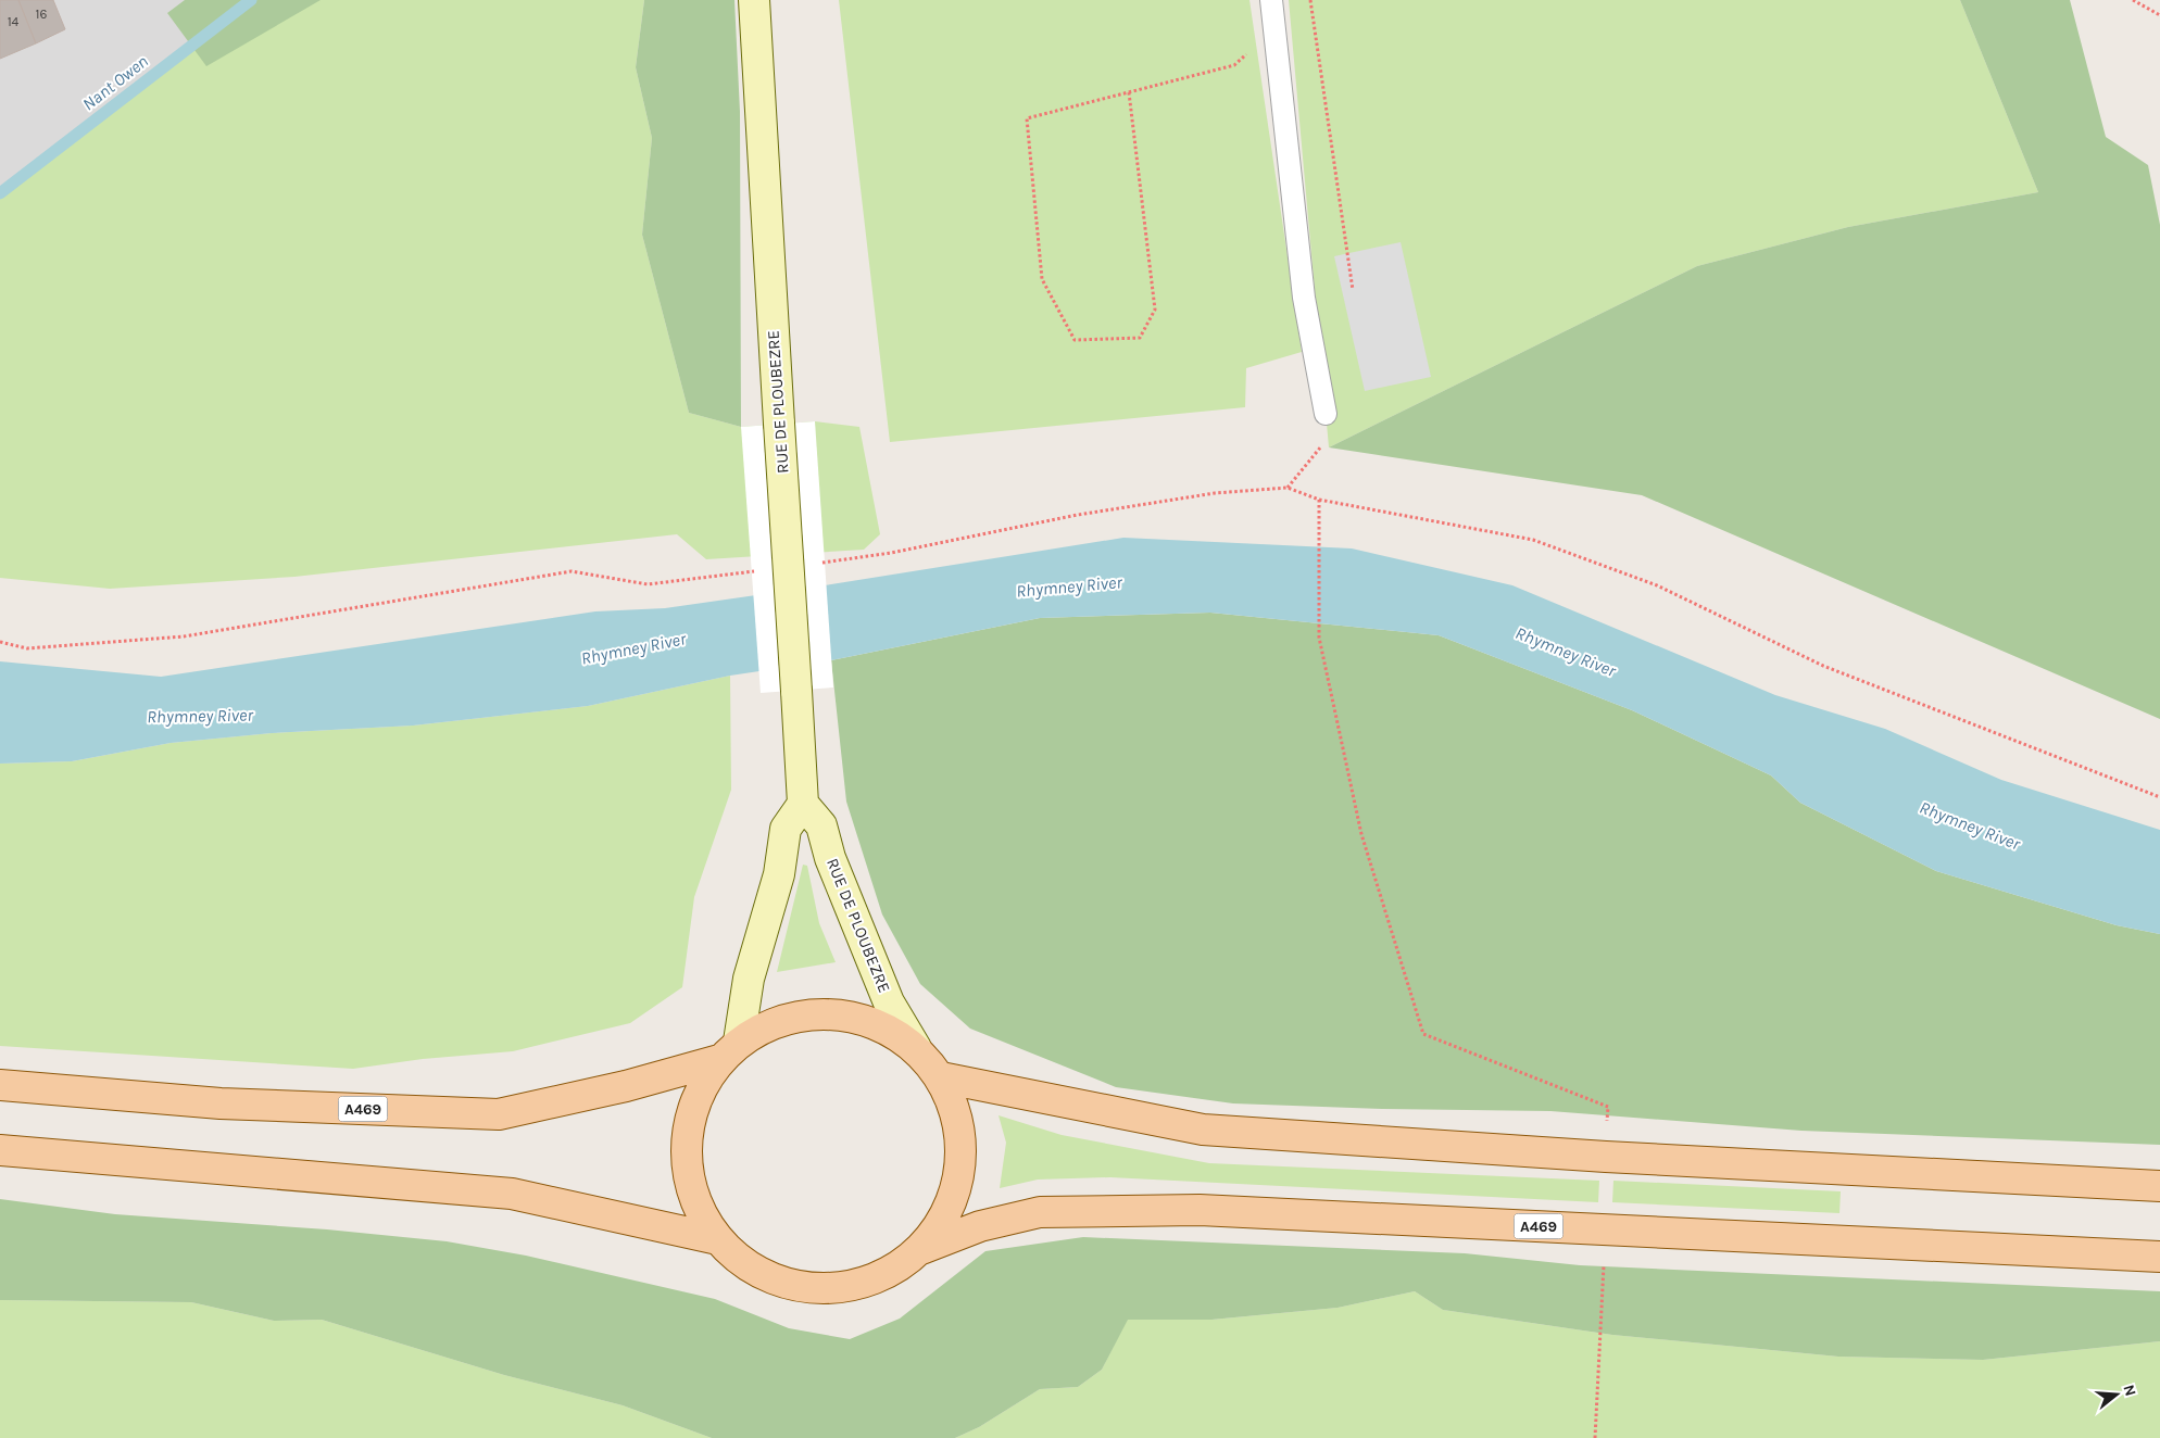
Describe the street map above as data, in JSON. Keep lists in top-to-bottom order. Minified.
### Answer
{"streets":{"main road":["A469"],"street":["RUE DE PLOUBEZRE"]},"water":["Nant Owen","Rhymney River"],"house_numbers":["16","14"],"north":"right"}
